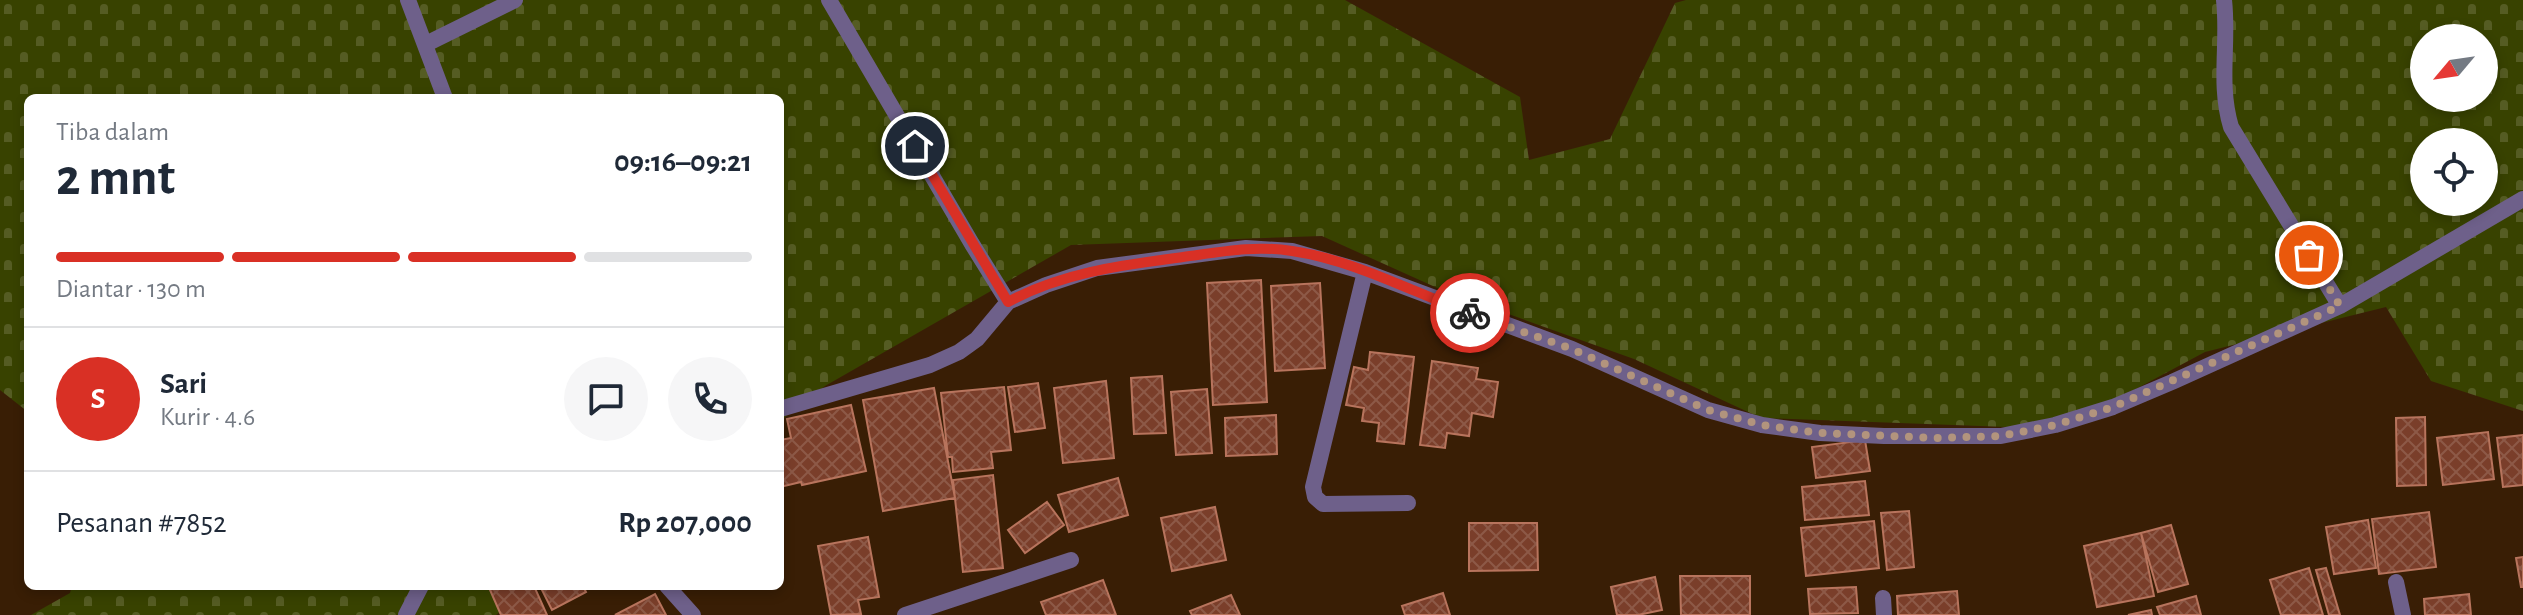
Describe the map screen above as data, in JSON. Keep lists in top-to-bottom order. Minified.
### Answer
{"north":"bottom left","page":{"heading":["2 mnt","Tiba dalam","09:16–09:21"],"panel":["Sari","Kurir · 4.6","Pesanan #7852","Rp 207,000"],"bar":"Diantar · 130 m","round":"S"}}
